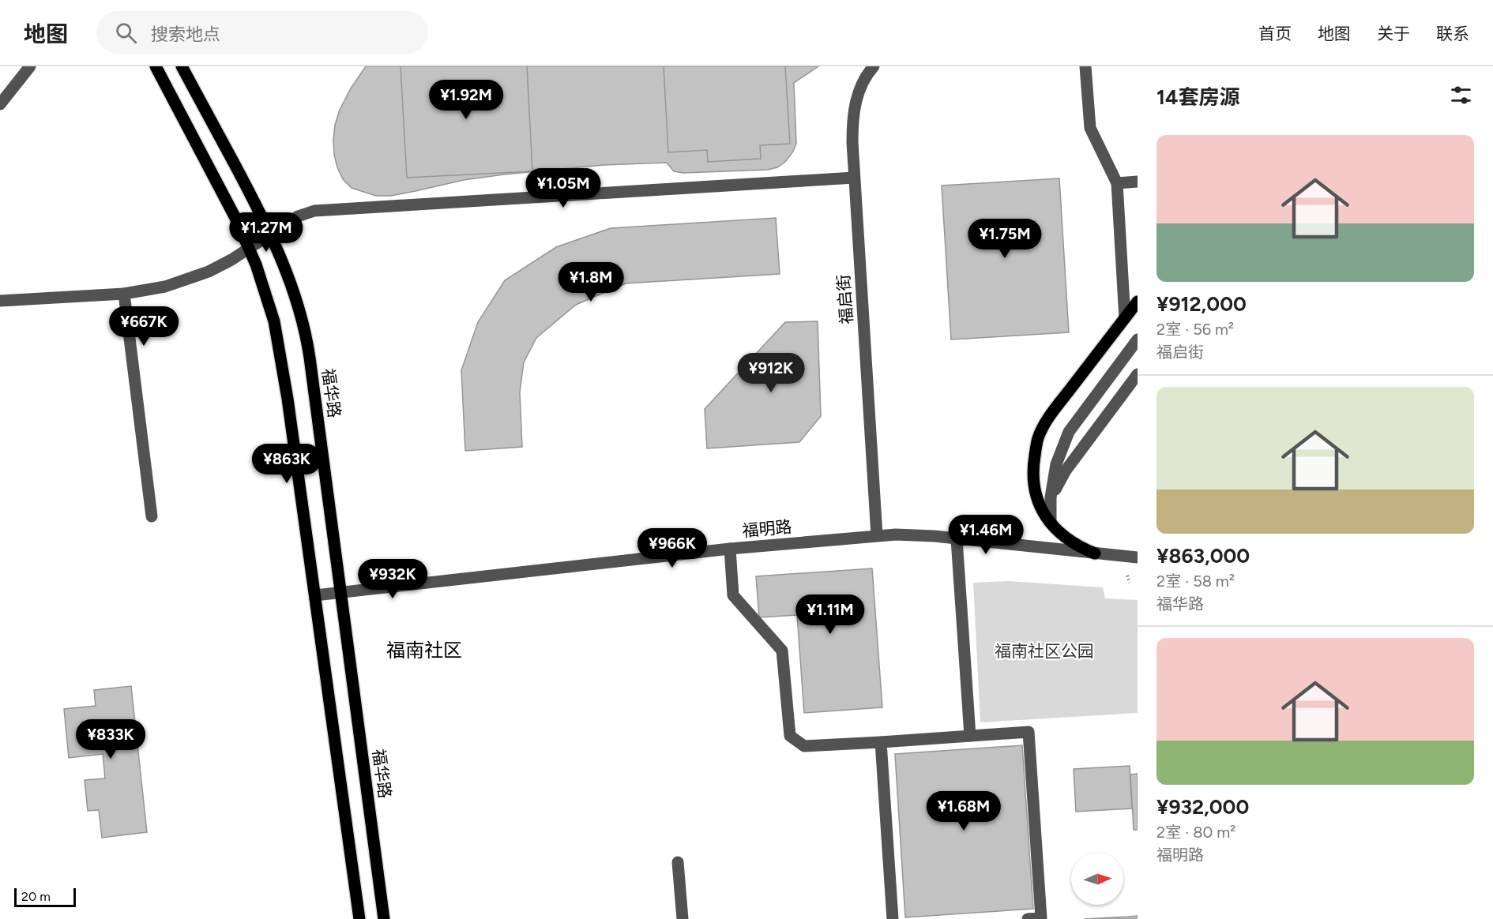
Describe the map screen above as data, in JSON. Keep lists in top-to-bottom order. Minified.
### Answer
{"streets":{"main road":["福华路"],"street":["福启街","福明路"]},"crossings":[["福启街","福明路"],["福华路","福明路"]],"districts":["福南社区"],"parks":["福南社区公园"],"scale_bar":"20 m","north":"right","page":{"header":"地图","search":"搜索地点","nav":["首页","地图","关于","联系"],"heading":"14套房源","price":["¥1.92M","¥1.05M","¥1.27M","¥1.75M","¥1.8M","¥667K","¥912K","¥863K","¥1.46M","¥966K","¥932K","¥1.11M","¥833K","¥1.68M"],"list":[{"name":"¥912,000","note":"2室 · 56 m² · 福启街"},{"name":"¥863,000","note":"2室 · 58 m² · 福华路"},{"name":"¥932,000","note":"2室 · 80 m² · 福明路"}],"scale":"20 m"}}
